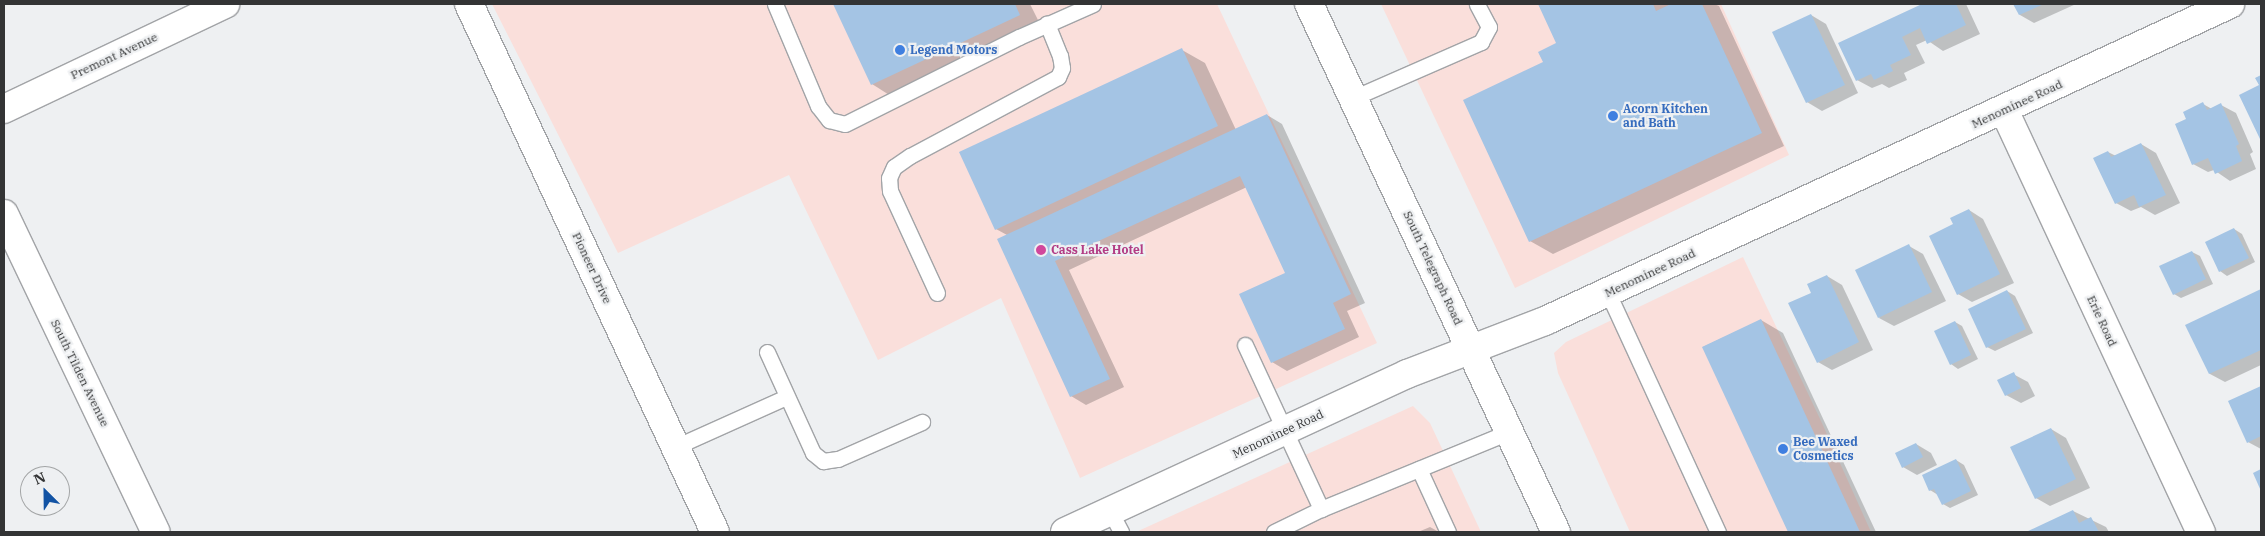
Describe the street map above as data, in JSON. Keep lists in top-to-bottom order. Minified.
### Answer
{"streets":{"main road":["Premont Avenue","Menominee Road","Pioneer Drive","South Telegraph Road","Erie Road","South Tilden Avenue"]},"crossings":[["Menominee Road","South Telegraph Road"],["Menominee Road","Erie Road"]],"places":["Legend Motors","Acorn Kitchen and Bath","Cass Lake Hotel","Bee Waxed Cosmetics"],"north":"top left"}
